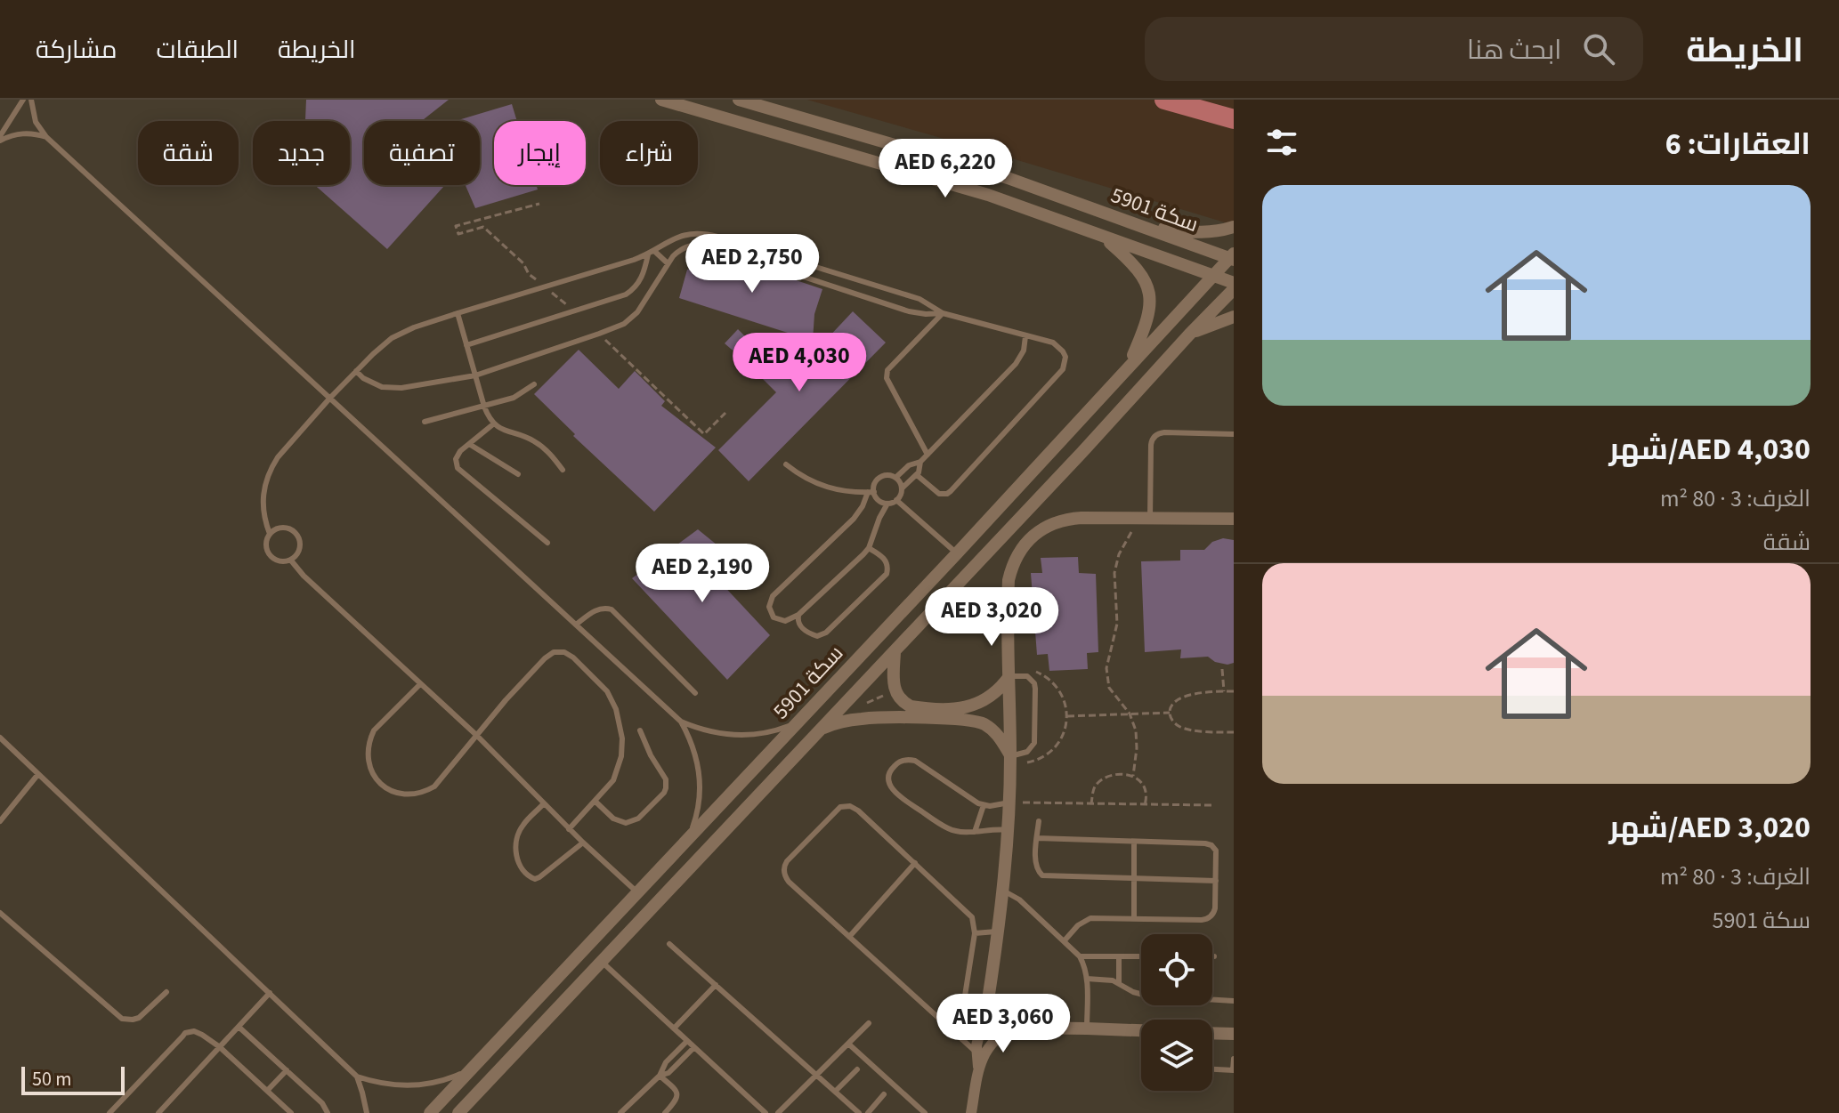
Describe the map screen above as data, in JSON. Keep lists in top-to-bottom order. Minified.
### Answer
{"streets":{"street":["سكة 5901"]},"scale_bar":"50 m","page":{"header":"الخريطة","search":"ابحث هنا","nav":["الخريطة","الطبقات","مشاركة"],"heading":"العقارات: 6","chip":["شراء","إيجار","تصفية","جديد","شقة"],"price":["AED 6,220","AED 2,750","AED 4,030","AED 2,190","AED 3,020","AED 3,060"],"list":[{"name":"AED 4,030/شهر","note":"الغرف: 3 · 80 m² · شقة"},{"name":"AED 3,020/شهر","note":"الغرف: 3 · 80 m² · سكة 5901"}],"scale":"50 m"}}
